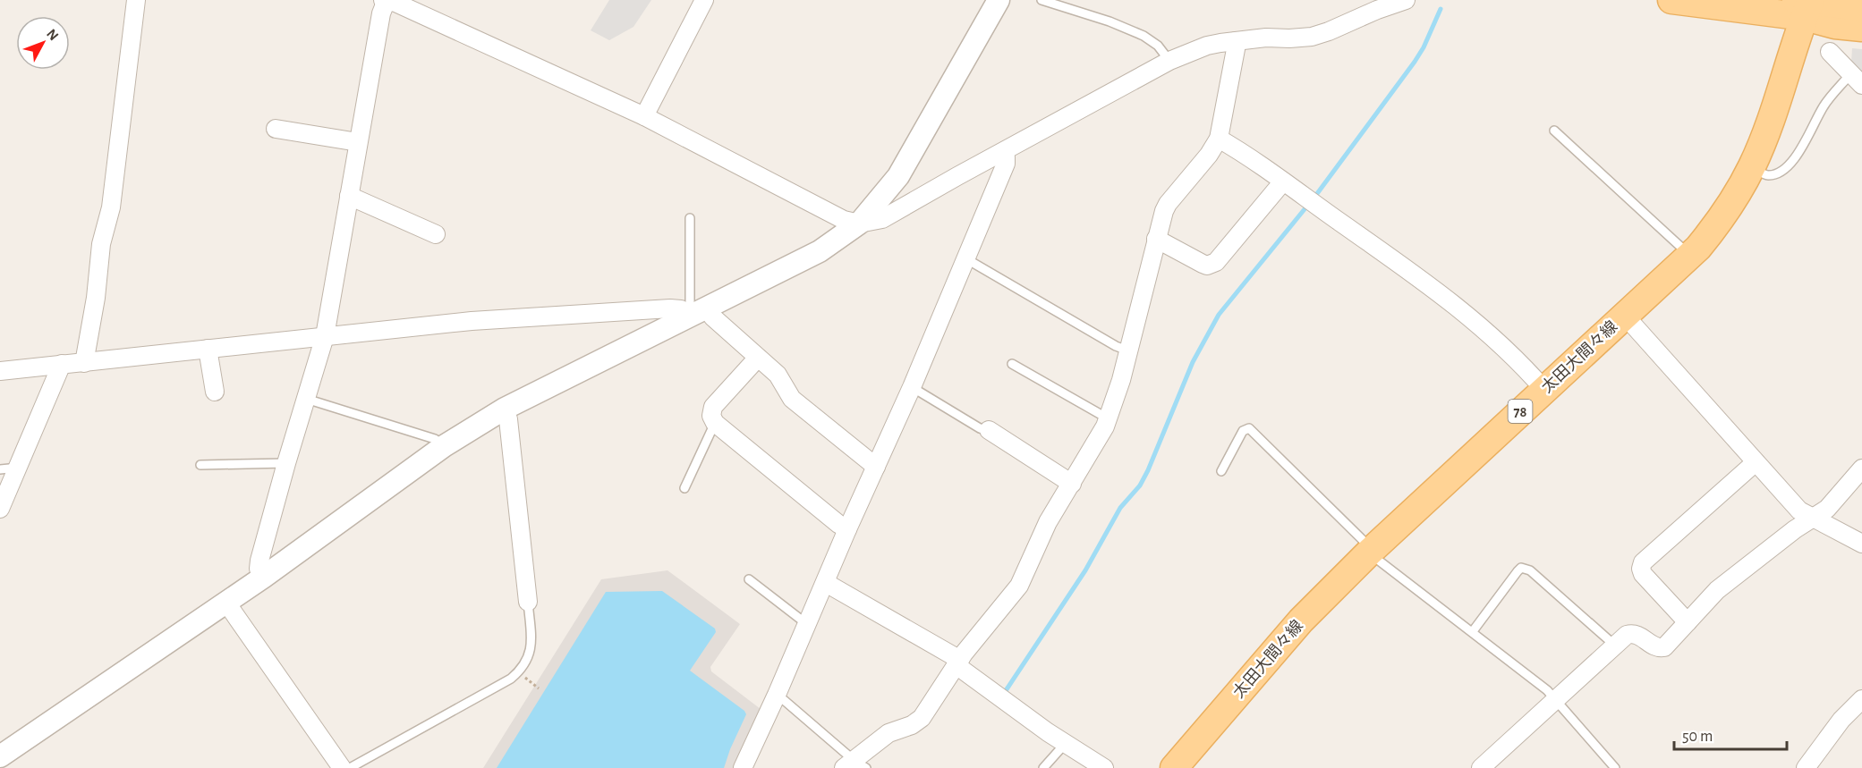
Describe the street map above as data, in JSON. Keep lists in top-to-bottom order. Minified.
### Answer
{"streets":{"main road":["太田大間々線","78"]},"scale_bar":"50 m","north":"top right"}
